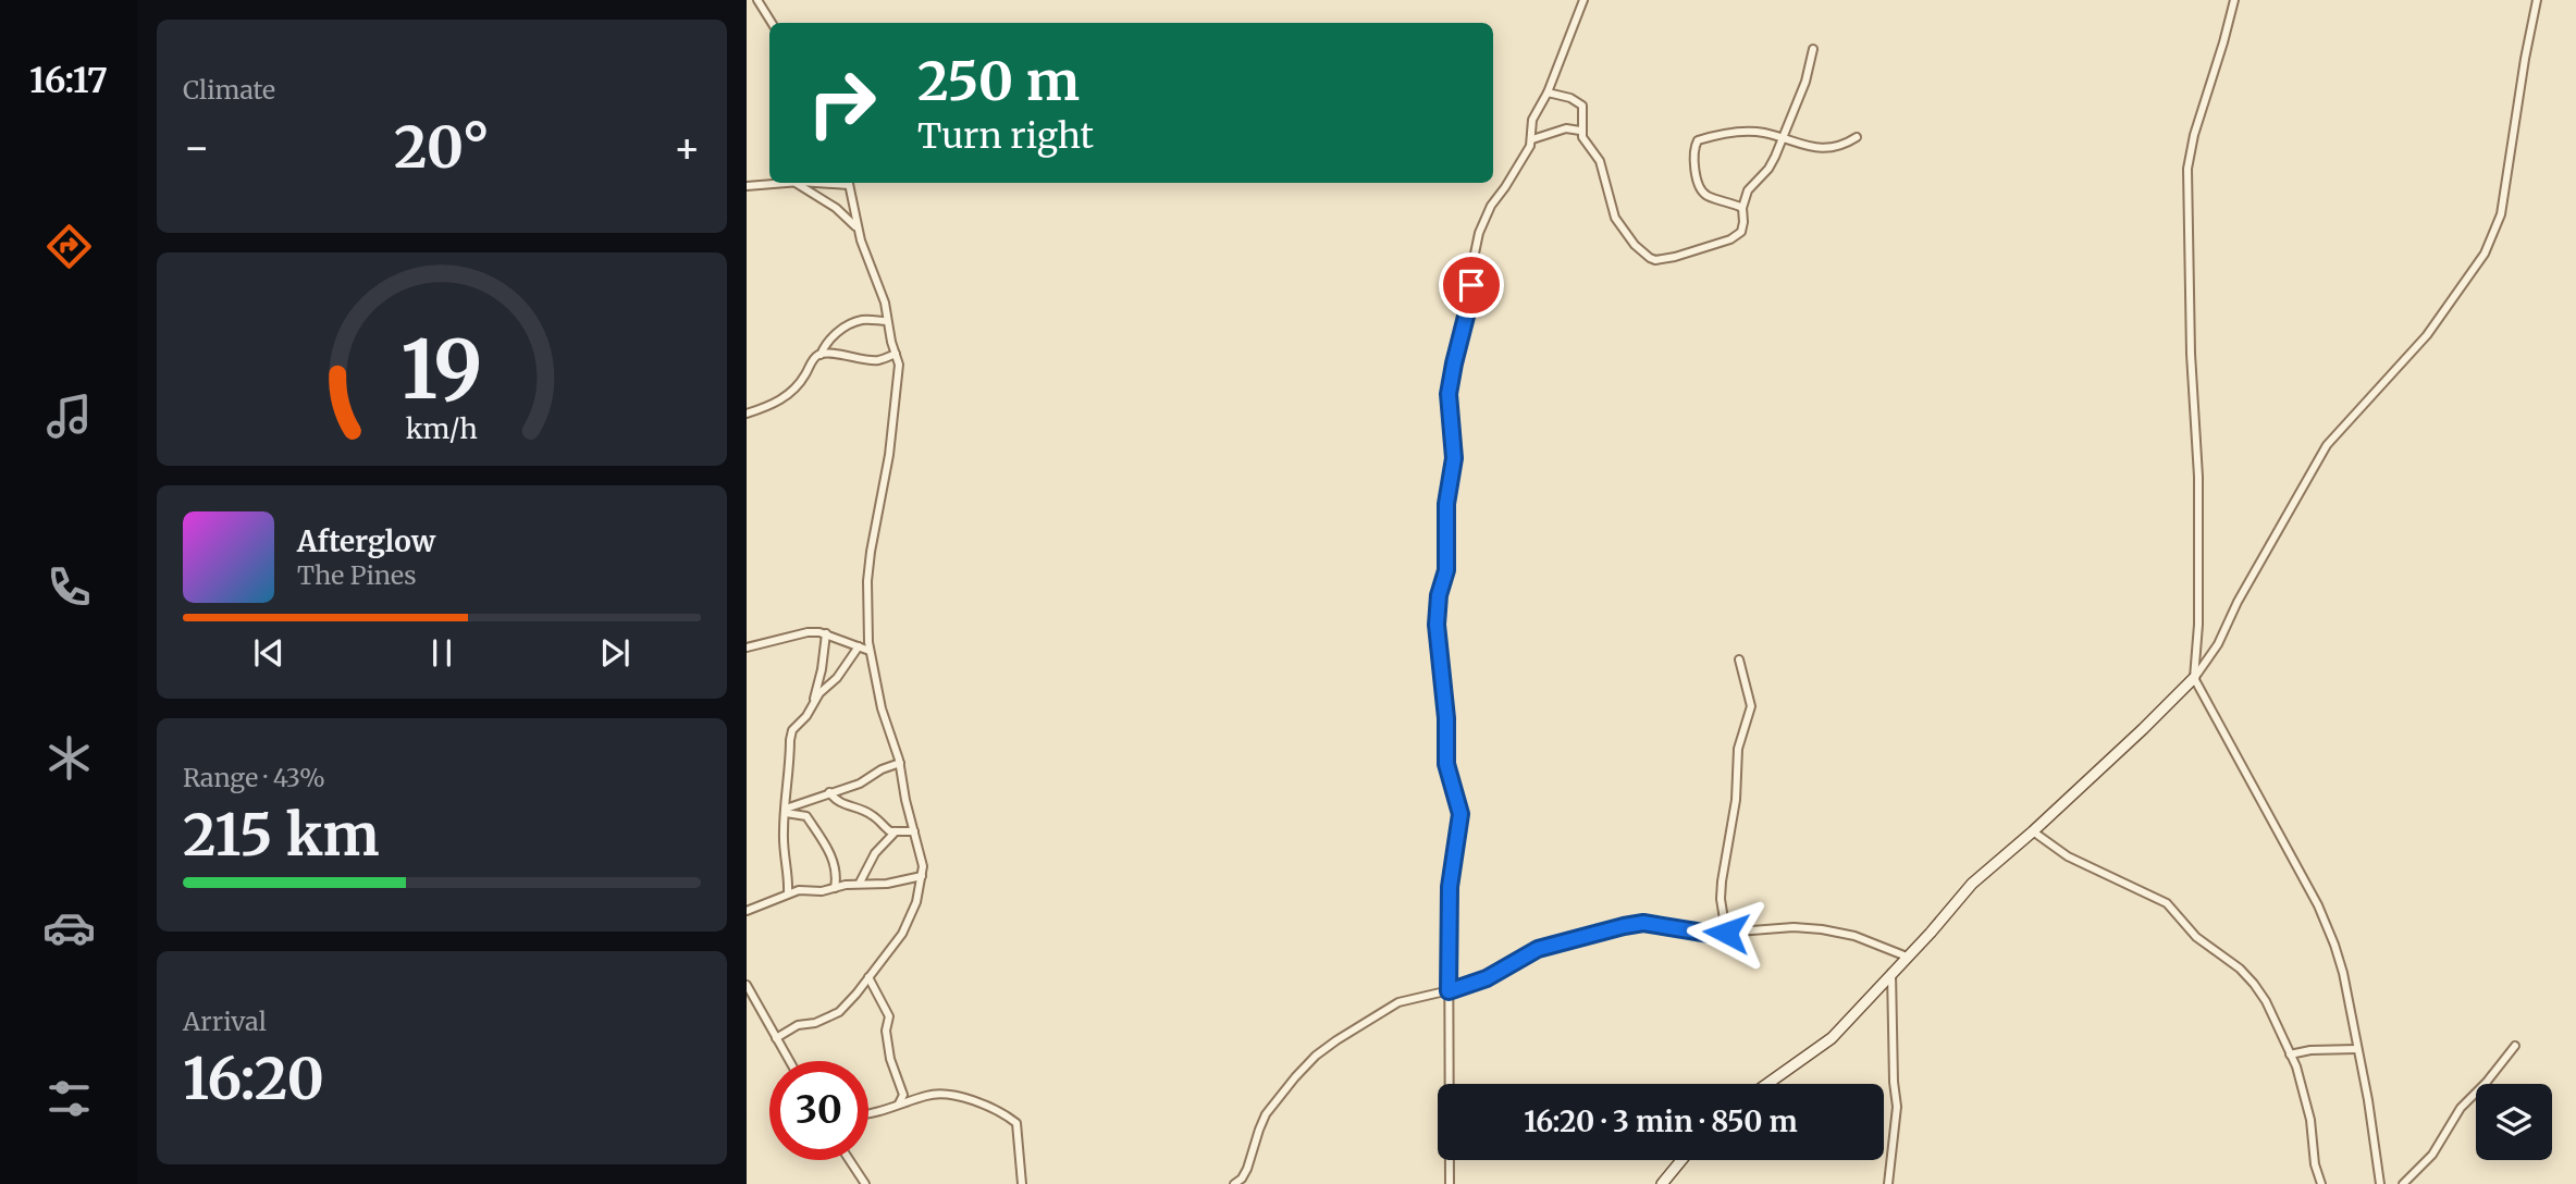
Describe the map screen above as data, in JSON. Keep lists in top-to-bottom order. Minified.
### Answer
{"page":{"tabs":"16:17","tile":["Climate",["Range · 43%","215 km"],["Arrival","16:20"]],"turn":["250 m","Turn right"],"heat":["−","20°","+"],"song":["Afterglow","The Pines"],"limit":"30","trip":"16:20 · 3 min · 850 m","gauge":["19","km/h"]}}
